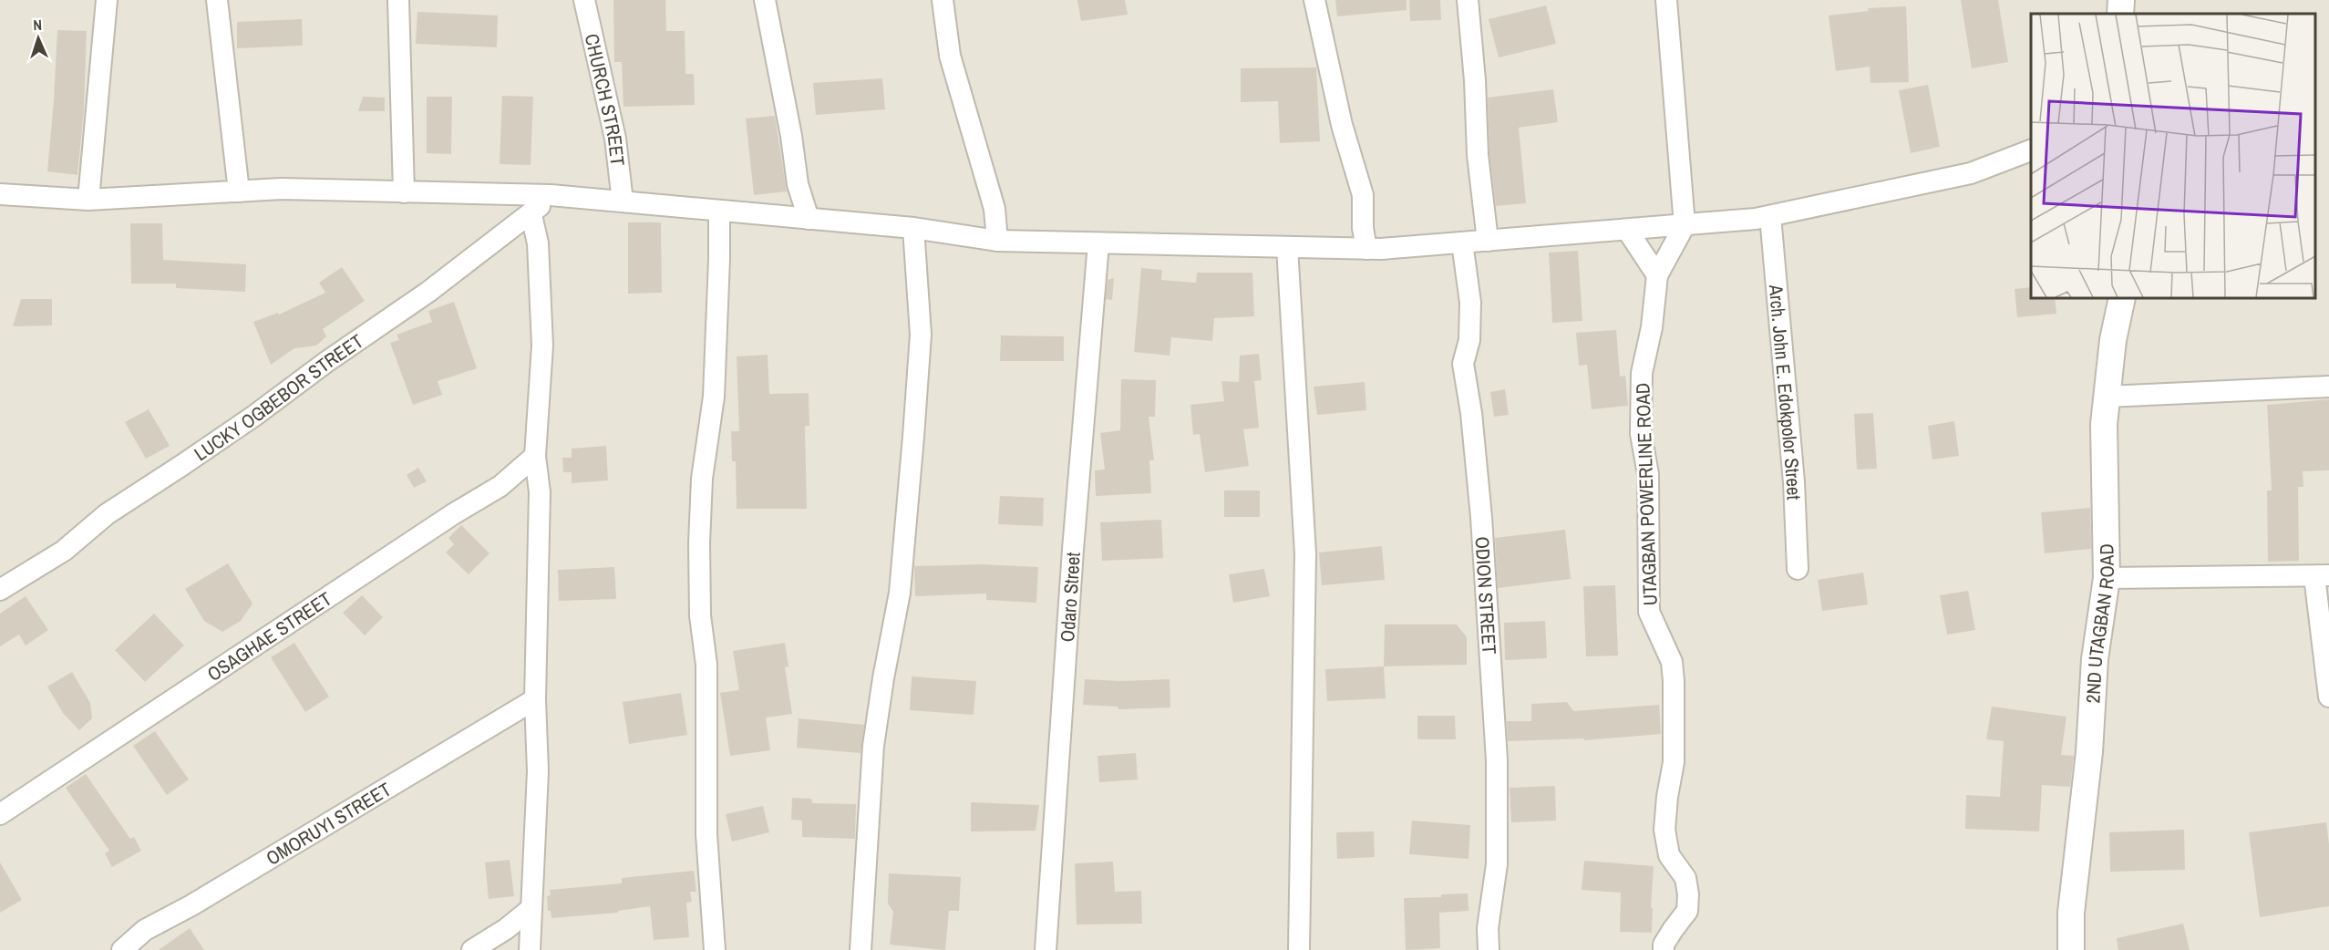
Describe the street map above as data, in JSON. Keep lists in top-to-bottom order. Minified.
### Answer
{"streets":{"street":["CHURCH STREET","Arch. John E. Edokpolor Street","LUCKY OGBEBOR STREET","UTAGBAN POWERLINE ROAD","ODION STREET","Odaro Street","2ND UTAGBAN ROAD","OSAGHAE STREET","OMORUYI STREET"]},"north":"top"}
